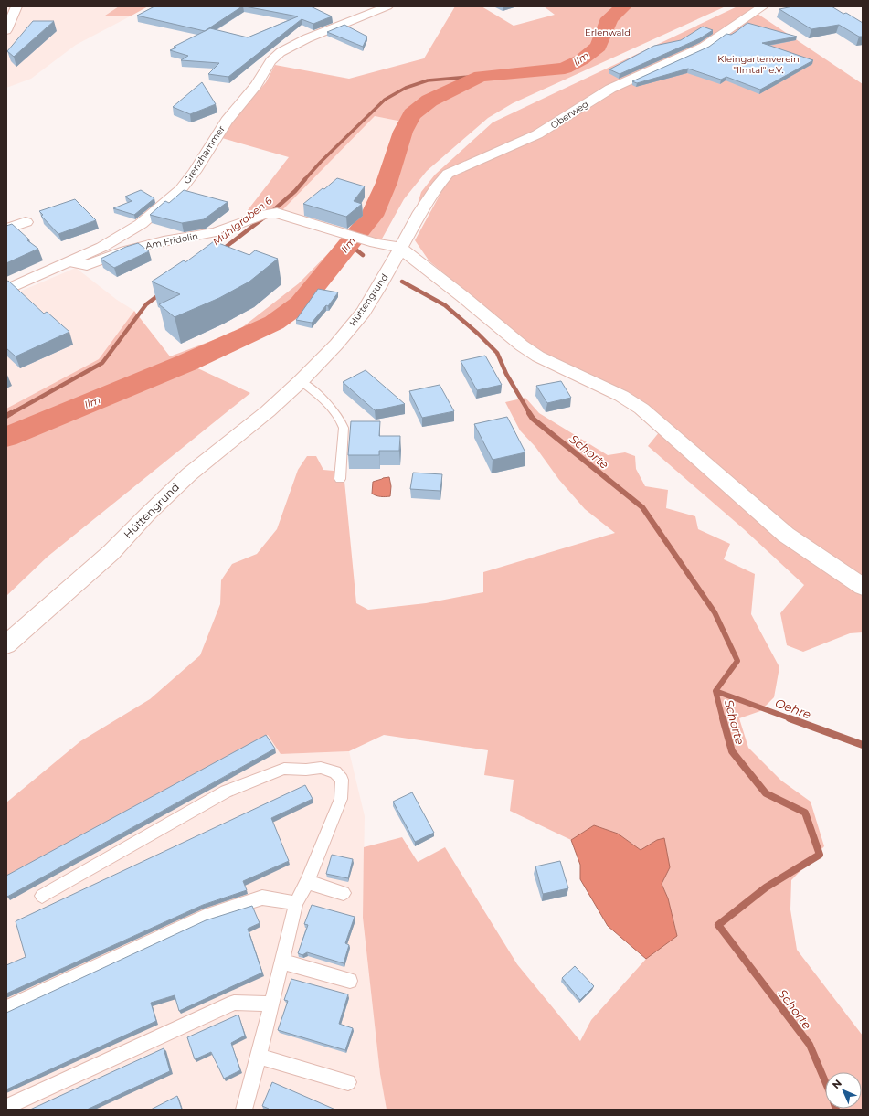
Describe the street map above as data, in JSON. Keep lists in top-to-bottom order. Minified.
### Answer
{"streets":{"street":["Oberweg","Grenzhammer","Am Fridolin","Hüttengrund"]},"crossings":[["Oberweg","Am Fridolin"],["Oberweg","Hüttengrund"],["Grenzhammer","Am Fridolin"],["Am Fridolin","Hüttengrund"]],"water":["Ilm","Mühlgraben 6","Schorte","Oehre"],"parks":["Erlenwald","Kleingartenverein \"Ilmtal\" e.V."],"north":"top left"}
